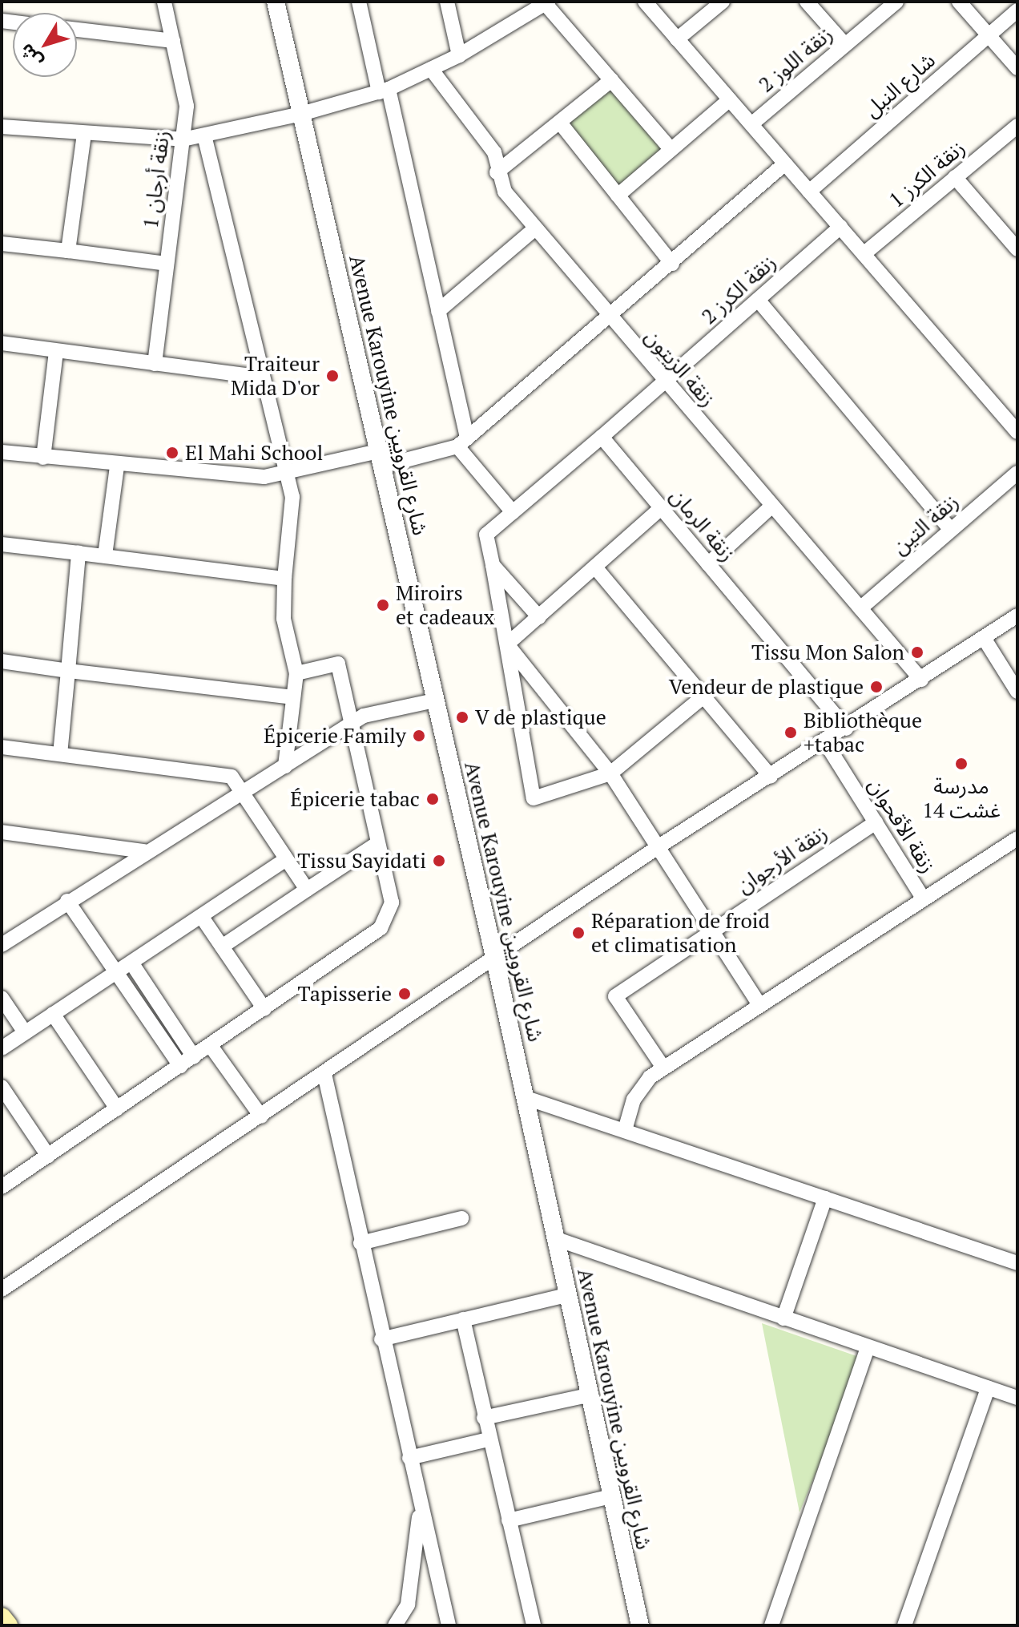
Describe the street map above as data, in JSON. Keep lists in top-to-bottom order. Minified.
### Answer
{"streets":{"street":["زنقة اللوز 2","شارع النبل","زنقة الكرز 1","زنقة أرجان 1","زنقة الكرز 2","زنقة الزيتون","Avenue Karouyine شارع القرويين","زنقة التين","زنقة الرمان","زنقة الأقحوان","زنقة الأرجوان"]},"crossings":[["زنقة الكرز 2","زنقة الزيتون"],["زنقة الكرز 2","زنقة الرمان"],["زنقة الزيتون","زنقة التين"],["زنقة الأقحوان","زنقة الأرجوان"]],"places":["Traiteur Mida D'or","El Mahi School","Miroirs et cadeaux","Tissu Mon Salon","Vendeur de plastique","V de plastique","Bibliothèque +tabac","Épicerie Family","مدرسة 14 غشت","Épicerie tabac","Tissu Sayidati","Réparation de froid et climatisation","Tapisserie"],"north":"bottom left"}
